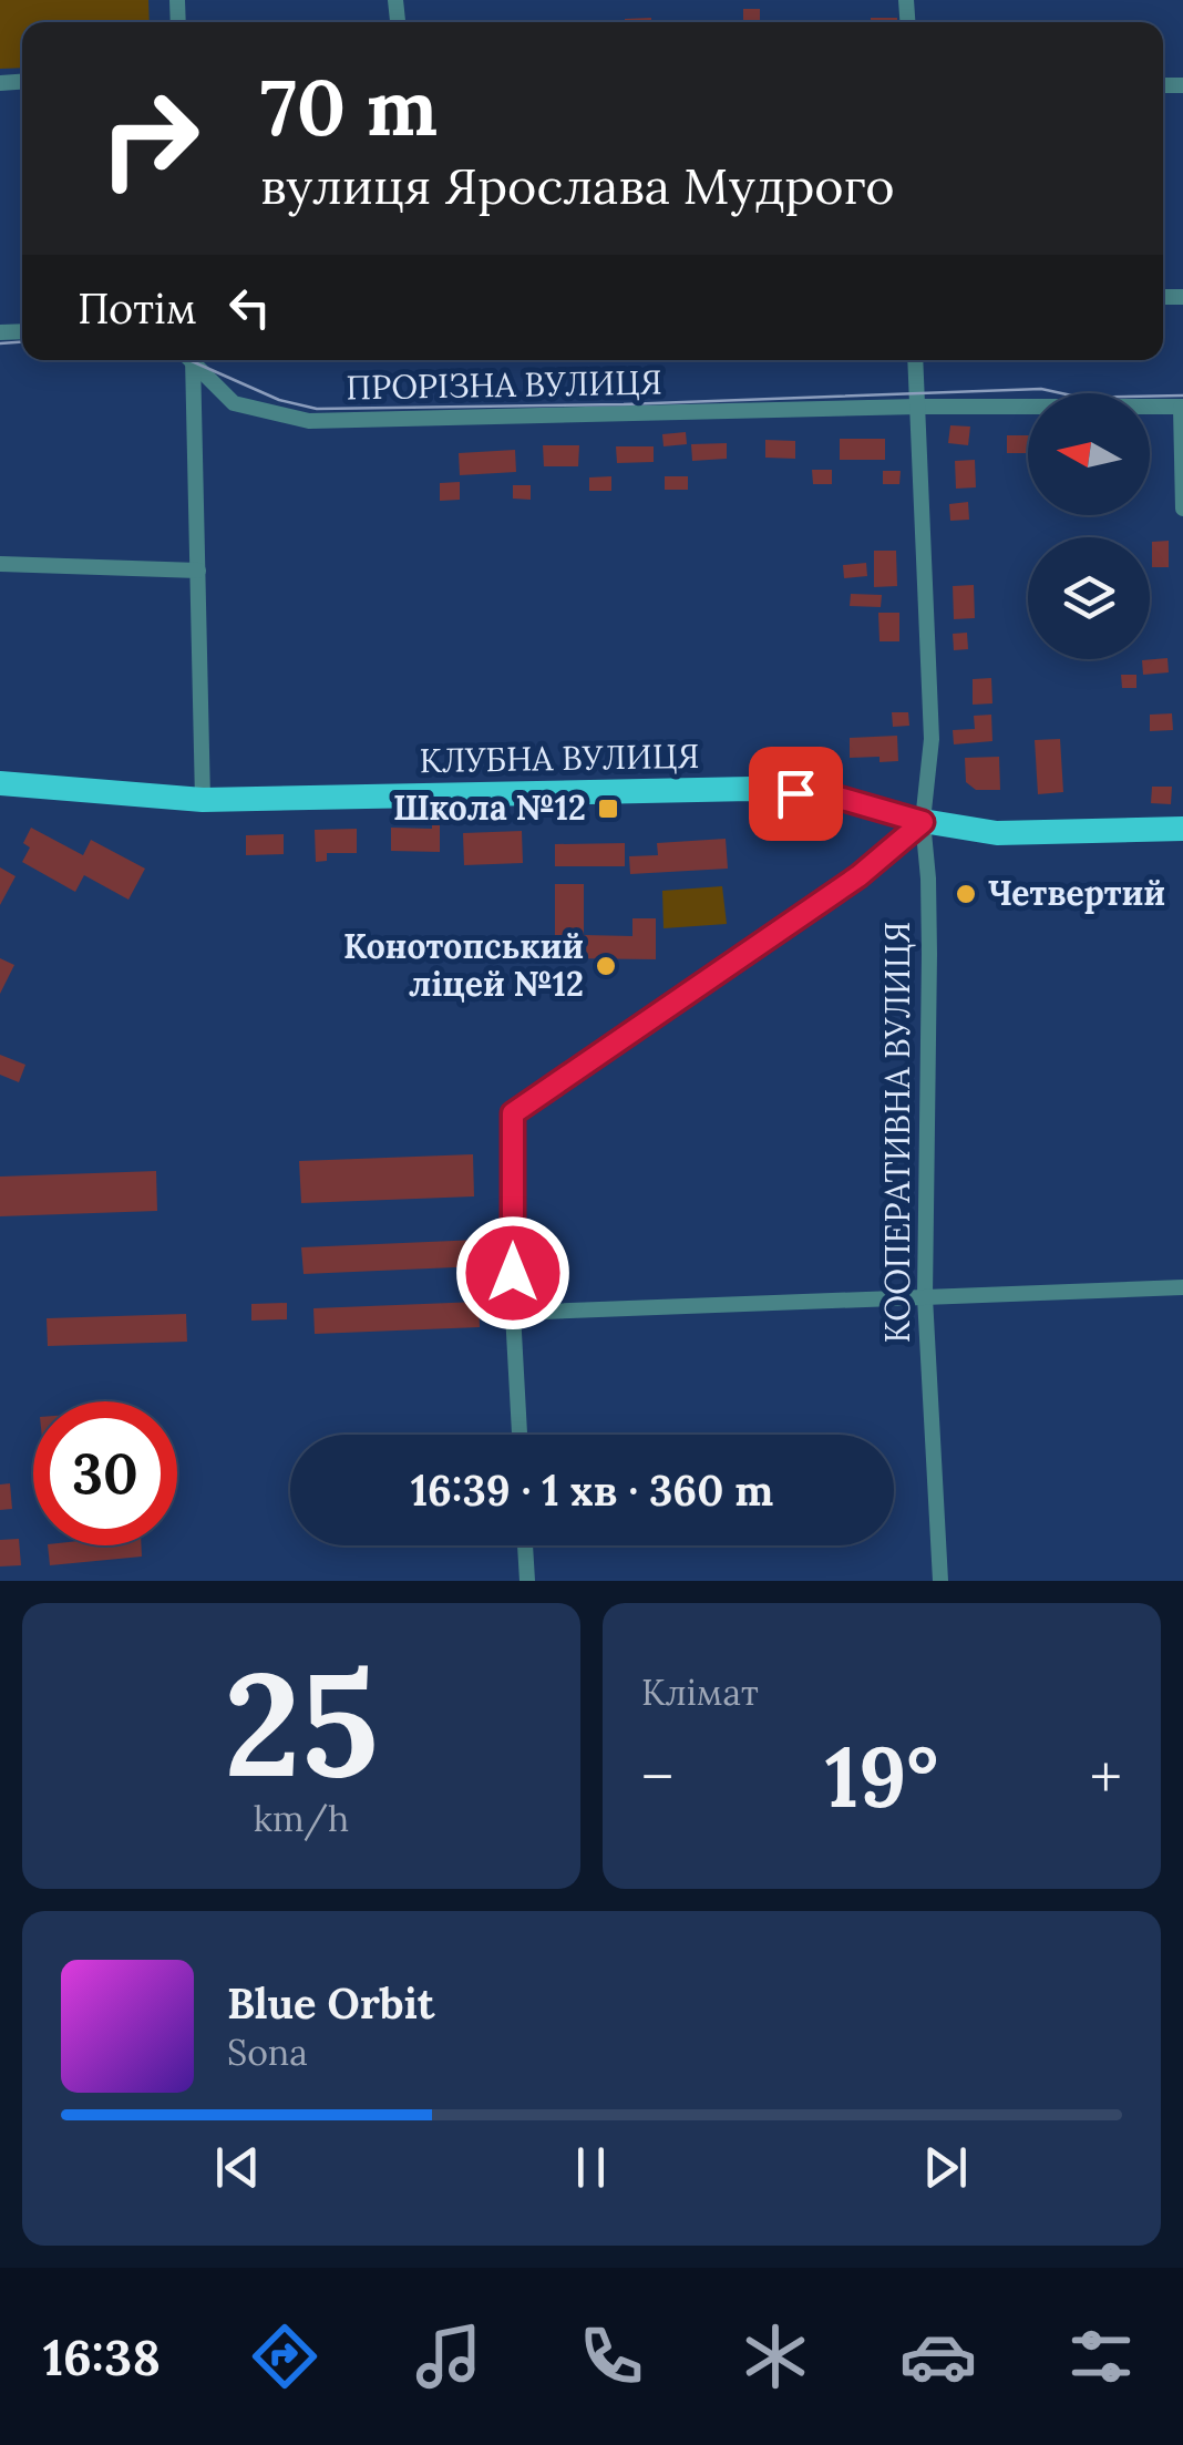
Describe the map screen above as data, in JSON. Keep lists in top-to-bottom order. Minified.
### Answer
{"streets":{"main road":["КЛУБНА ВУЛИЦЯ"],"street":["ПРОРІЗНА ВУЛИЦЯ","КООПЕРАТИВНА ВУЛИЦЯ"]},"crossings":[["ПРОРІЗНА ВУЛИЦЯ","КООПЕРАТИВНА ВУЛИЦЯ"],["КЛУБНА ВУЛИЦЯ","КООПЕРАТИВНА ВУЛИЦЯ"]],"places":{"transit":["Школа №12"],"other":["Четвертий","Конотопський ліцей №12"]},"north":"left","page":{"turn":["70 m","вулиця Ярослава Мудрого"],"then":"Потім","limit":"30","trip":"16:39 · 1 хв · 360 m","tile":[["25","km/h"],"Клімат"],"heat":["−","19°","+"],"song":["Blue Orbit","Sona"],"tabs":"16:38"}}
